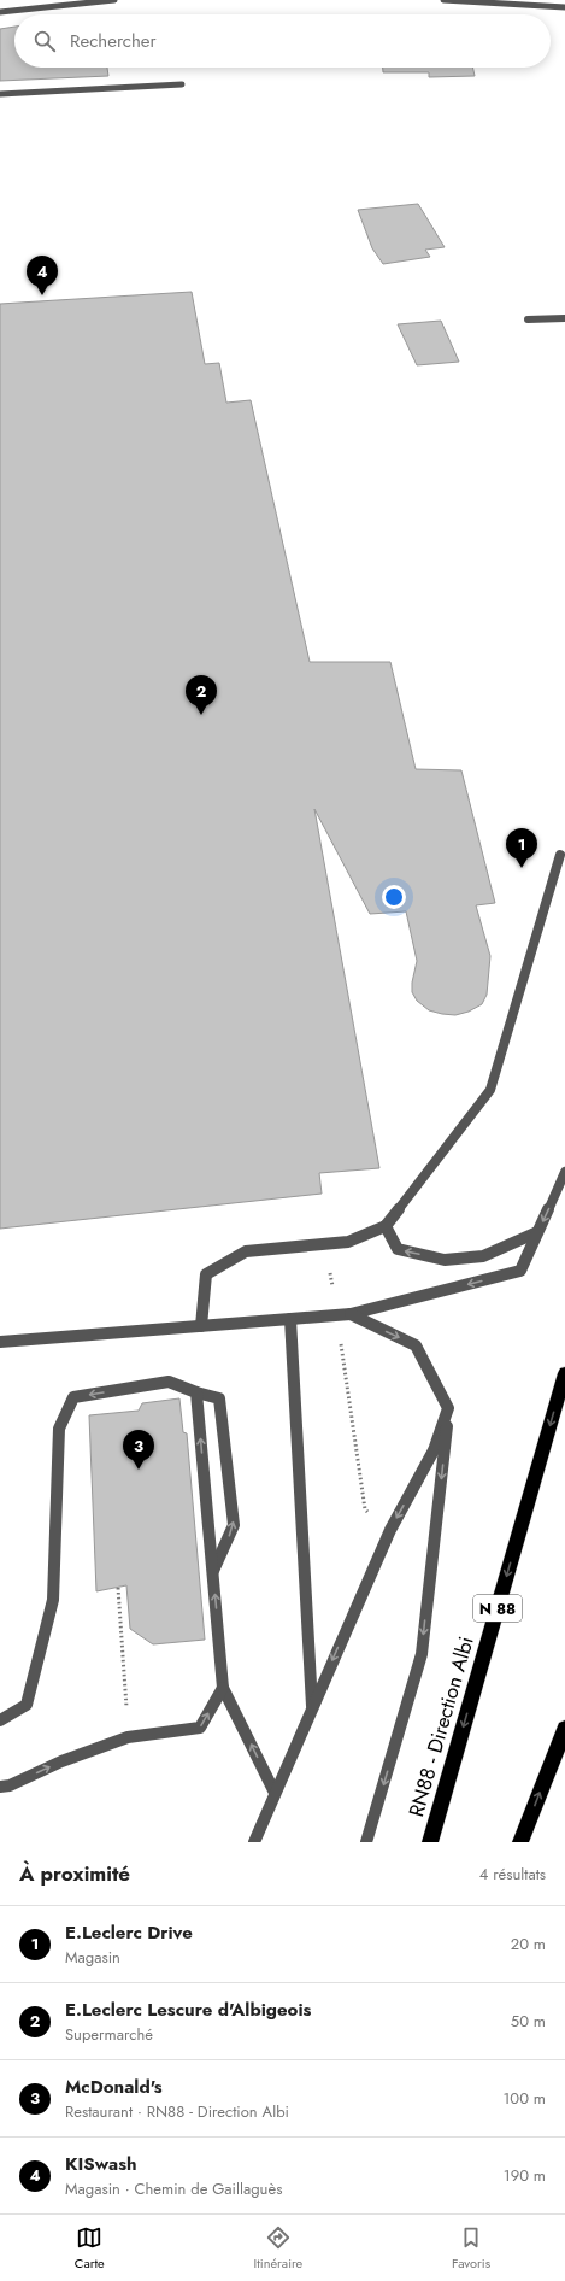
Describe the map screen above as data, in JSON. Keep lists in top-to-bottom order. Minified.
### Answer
{"streets":{"main road":["N 88","RN88 - Direction Albi"]},"one_way":["RN88 - Direction Albi"],"page":{"search":"Rechercher","pins":["4","2","1","3"],"heading":["À proximité","4 résultats"],"list":[{"mark":"1","name":"E.Leclerc Drive","note":"Magasin","value":"20 m"},{"mark":"2","name":"E.Leclerc Lescure d'Albigeois","note":"Supermarché","value":"50 m"},{"mark":"3","name":"McDonald's","note":"Restaurant · RN88 - Direction Albi","value":"100 m"},{"mark":"4","name":"KISwash","note":"Magasin · Chemin de Gaillaguès","value":"190 m"}],"nav":["Carte","Itinéraire","Favoris"]}}
